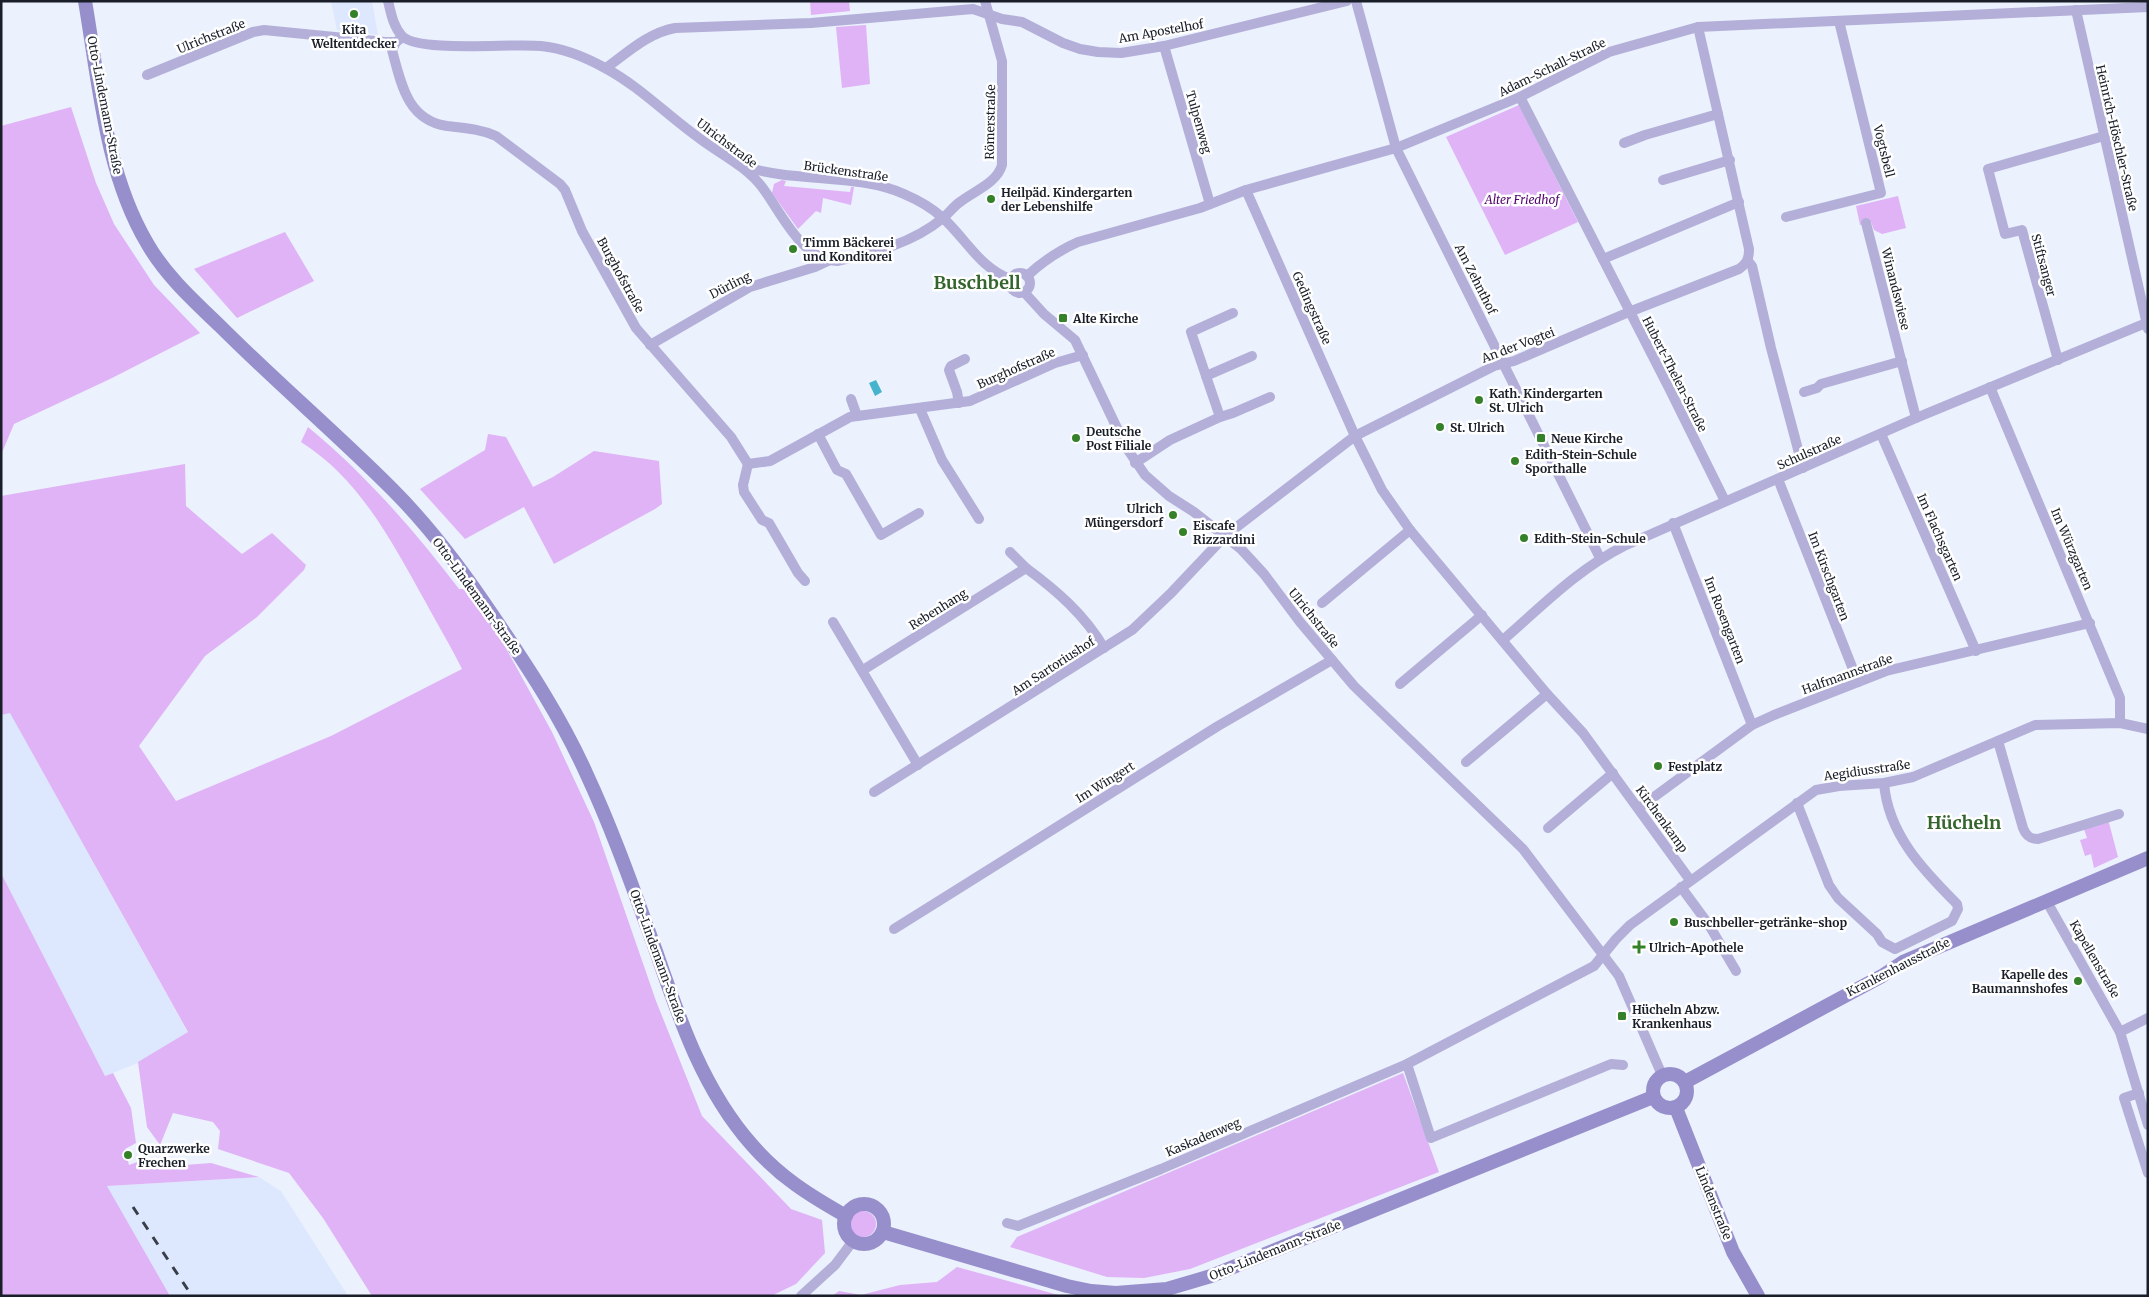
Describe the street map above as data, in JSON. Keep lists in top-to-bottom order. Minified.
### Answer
{"streets":{"street":["Am Apostelhof","Ulrichstraße","Adam-Schall-Straße","Otto-Lindemann-Straße","Römerstraße","Tulpenweg","Heinrich-Höschler-Straße","Vogtsbell","Brückenstraße","Stiftsanger","Burghofstraße","Am Zehnthof","Dürling","Winandswiese","Gedingstraße","An der Vogtei","Hubert-Thelen-Straße","Schulstraße","Im Flachsgarten","Im Würzgarten","Im Kirschgarten","Rebenhang","Im Rosengarten","Am Sartoriushof","Halfmannstraße","Aegidiusstraße","Im Wingert","Kirchenkamp","Kapellenstraße","Krankenhausstraße","Kaskadenweg","Lindenstraße"]},"crossings":[["Am Apostelhof","Ulrichstraße"],["Am Apostelhof","Römerstraße"],["Am Apostelhof","Tulpenweg"],["Ulrichstraße","Adam-Schall-Straße"],["Ulrichstraße","Brückenstraße"],["Ulrichstraße","Burghofstraße"],["Ulrichstraße","Dürling"],["Ulrichstraße","An der Vogtei"],["Ulrichstraße","Am Sartoriushof"],["Ulrichstraße","Aegidiusstraße"],["Ulrichstraße","Im Wingert"],["Ulrichstraße","Kaskadenweg"],["Adam-Schall-Straße","Tulpenweg"],["Adam-Schall-Straße","Heinrich-Höschler-Straße"],["Adam-Schall-Straße","Vogtsbell"],["Adam-Schall-Straße","Am Zehnthof"],["Adam-Schall-Straße","Gedingstraße"],["Adam-Schall-Straße","Hubert-Thelen-Straße"],["Otto-Lindemann-Straße","Krankenhausstraße"],["Otto-Lindemann-Straße","Lindenstraße"],["Römerstraße","Brückenstraße"],["Heinrich-Höschler-Straße","Stiftsanger"],["Heinrich-Höschler-Straße","Schulstraße"],["Stiftsanger","Schulstraße"],["Burghofstraße","Dürling"],["Am Zehnthof","An der Vogtei"],["Am Zehnthof","Schulstraße"],["Winandswiese","Schulstraße"],["Gedingstraße","An der Vogtei"],["Gedingstraße","Kirchenkamp"],["An der Vogtei","Hubert-Thelen-Straße"],["An der Vogtei","Am Sartoriushof"],["An der Vogtei","Kirchenkamp"],["Hubert-Thelen-Straße","Schulstraße"],["Schulstraße","Im Flachsgarten"],["Schulstraße","Im Würzgarten"],["Schulstraße","Im Kirschgarten"],["Schulstraße","Im Rosengarten"],["Schulstraße","Kirchenkamp"],["Im Flachsgarten","Halfmannstraße"],["Im Würzgarten","Halfmannstraße"],["Im Würzgarten","Aegidiusstraße"],["Im Kirschgarten","Halfmannstraße"],["Im Rosengarten","Halfmannstraße"],["Halfmannstraße","Kirchenkamp"],["Aegidiusstraße","Kirchenkamp"],["Aegidiusstraße","Kaskadenweg"],["Kapellenstraße","Krankenhausstraße"],["Krankenhausstraße","Lindenstraße"]],"districts":["Buschbell","Hücheln"],"parks":["Alter Friedhof"],"places":{"other":["Kita Weltentdecker","Heilpäd. Kindergarten der Lebenshilfe","Timm Bäckerei und Konditorei","Kath. Kindergarten St. Ulrich","St. Ulrich","Deutsche Post Filiale","Edith-Stein-Schule Sporthalle","Ulrich Müngersdorf","Eiscafe Rizzardini","Edith-Stein-Schule","Festplatz","Buschbeller-getränke-shop","Kapelle des Baumannshofes","Quarzwerke Frechen"],"transit":["Alte Kirche","Neue Kirche","Hücheln Abzw. Krankenhaus"],"health":["Ulrich-Apothele"]}}
